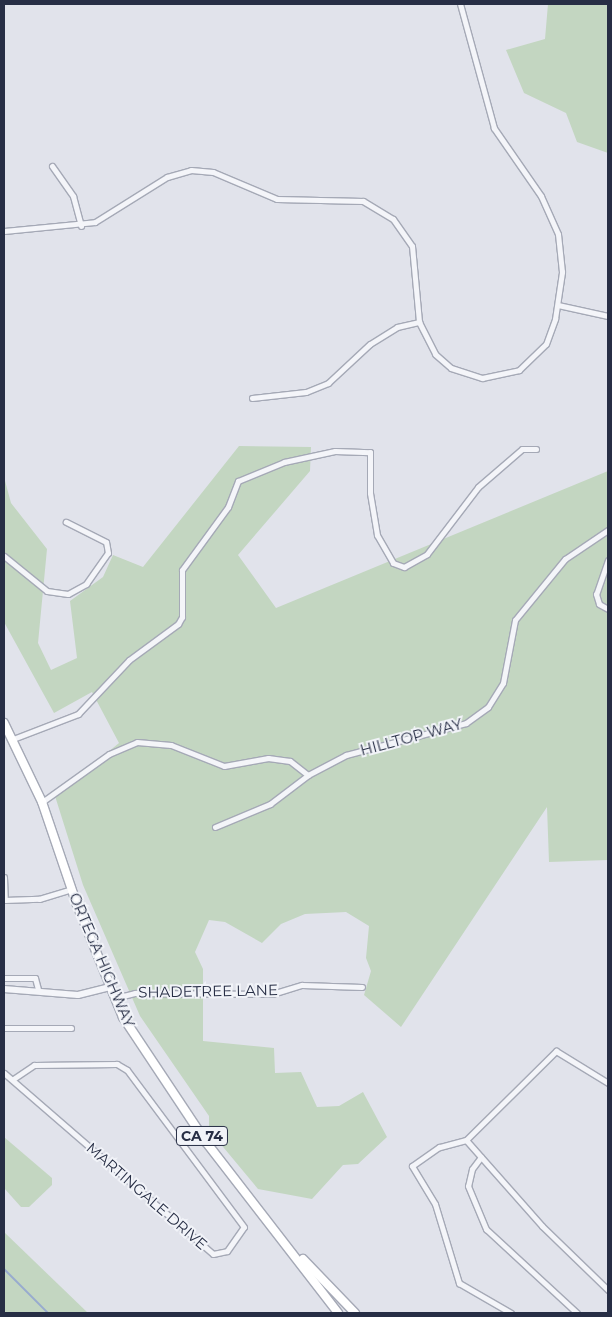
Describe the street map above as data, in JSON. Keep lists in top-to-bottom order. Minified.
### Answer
{"streets":{"main road":["ORTEGA HIGHWAY","CA 74"],"street":["HILLTOP WAY","SHADETREE LANE","MARTINGALE DRIVE"]},"crossings":[["ORTEGA HIGHWAY","SHADETREE LANE"]]}
